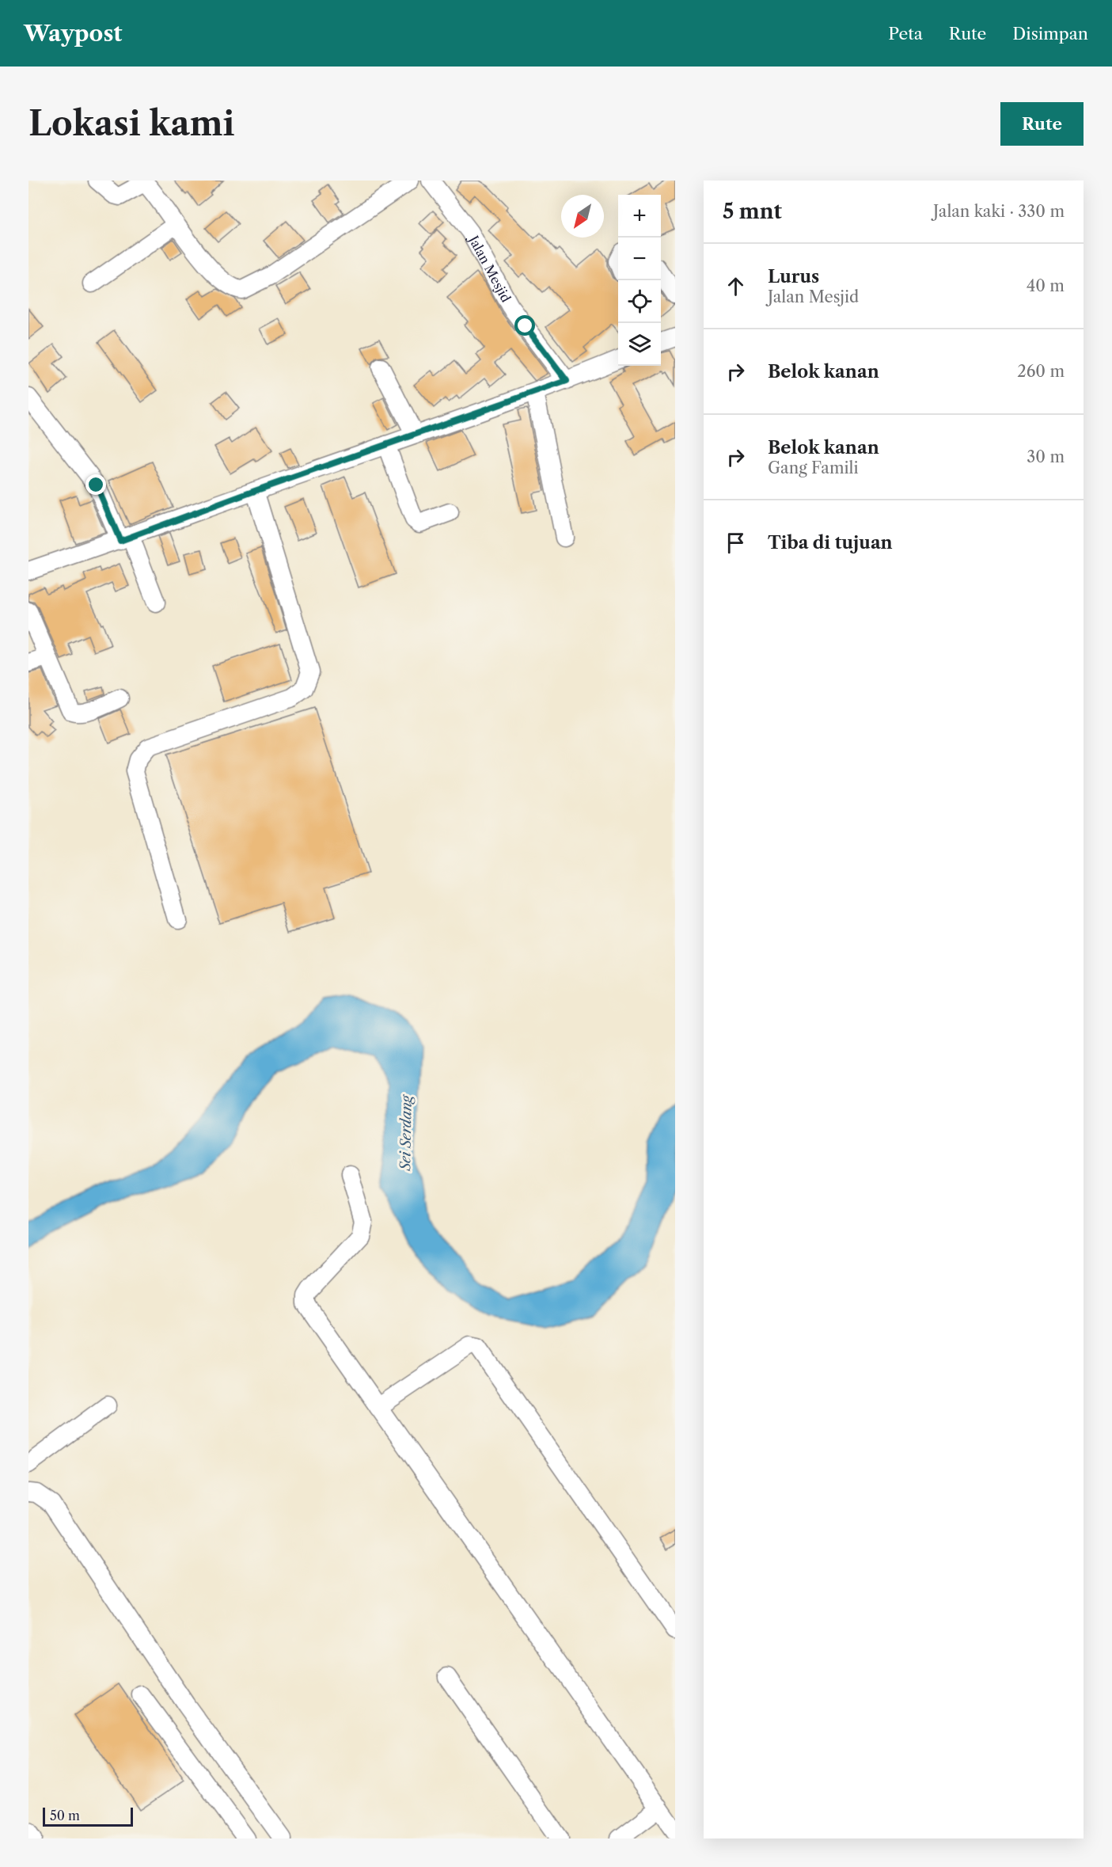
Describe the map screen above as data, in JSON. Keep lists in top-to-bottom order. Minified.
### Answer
{"streets":{"street":["Jalan Mesjid"]},"water":["Sei Serdang"],"scale_bar":"50 m","north":"bottom left","page":{"header":"Waypost","nav":["Peta","Rute","Disimpan"],"buttons":"Rute","title":"Lokasi kami","heading":["5 mnt","Jalan kaki · 330 m"],"map_buttons":["+","−"],"list":[["Lurus","Jalan Mesjid","40 m"],["Belok kanan","260 m"],["Belok kanan","Gang Famili","30 m"],"Tiba di tujuan"],"scale":"50 m"}}
